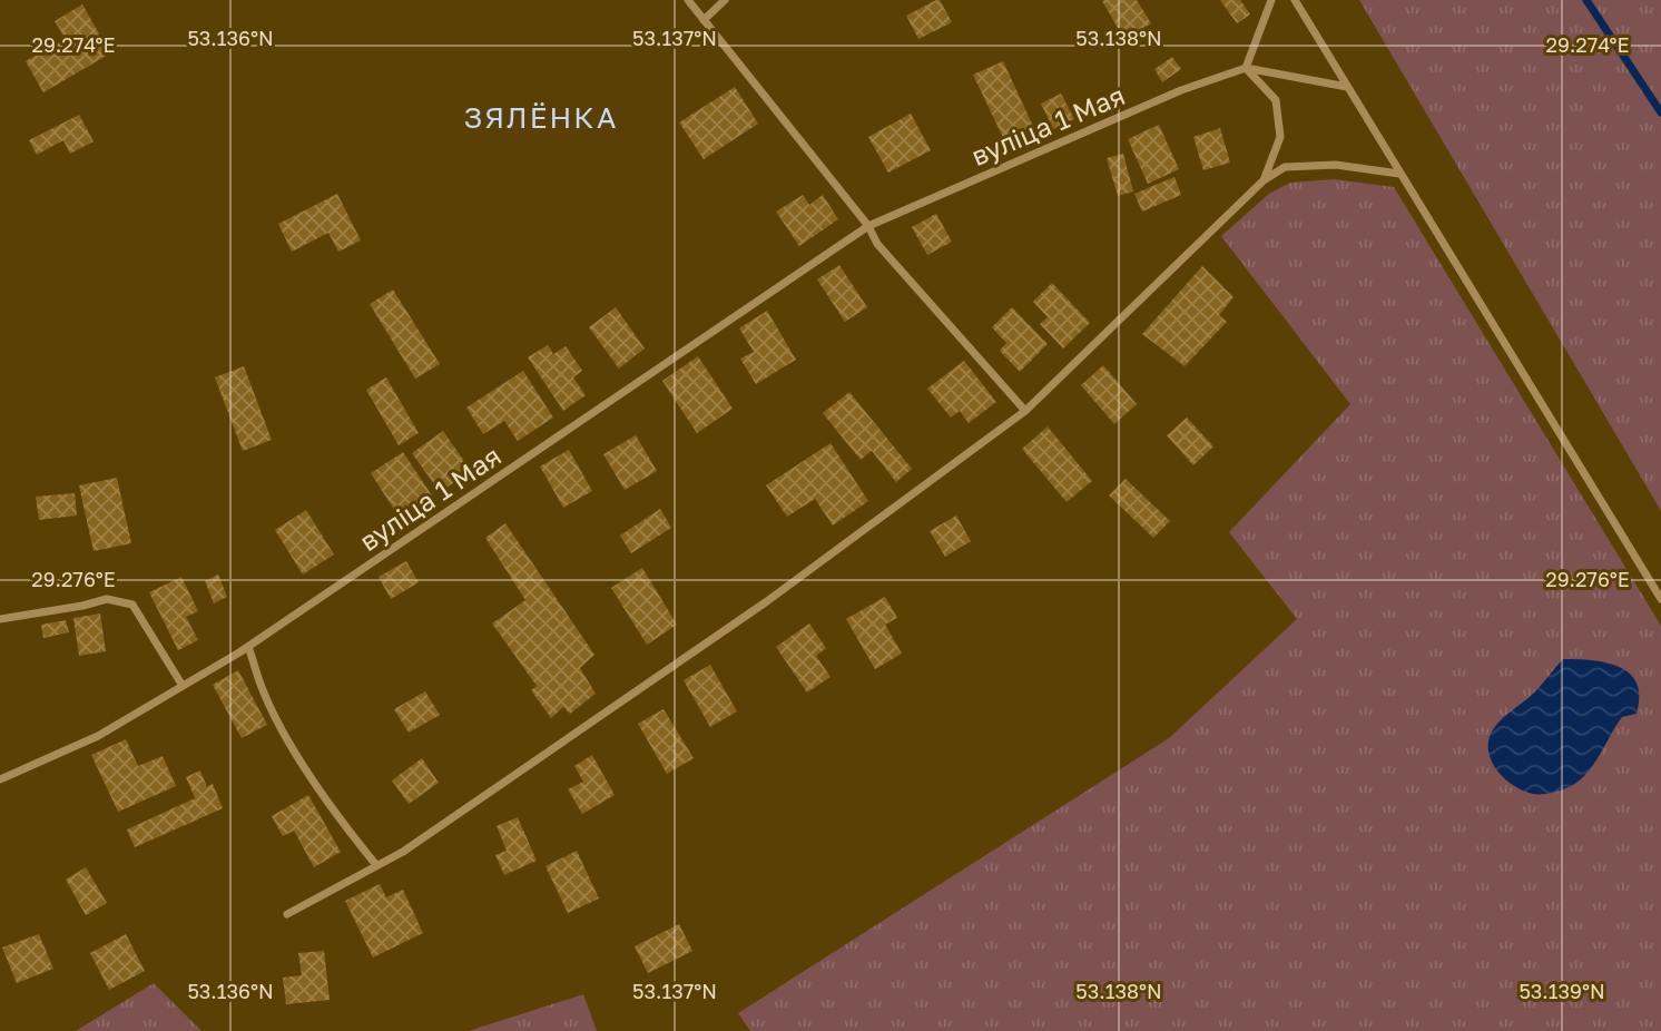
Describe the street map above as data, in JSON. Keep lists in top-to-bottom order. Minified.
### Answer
{"streets":{"street":["вуліца 1 Мая"]},"districts":["ЗЯЛЁНКА"],"coordinates":["53.136°N","53.137°N","53.138°N","29.274°E","29.276°E","53.139°N"]}
